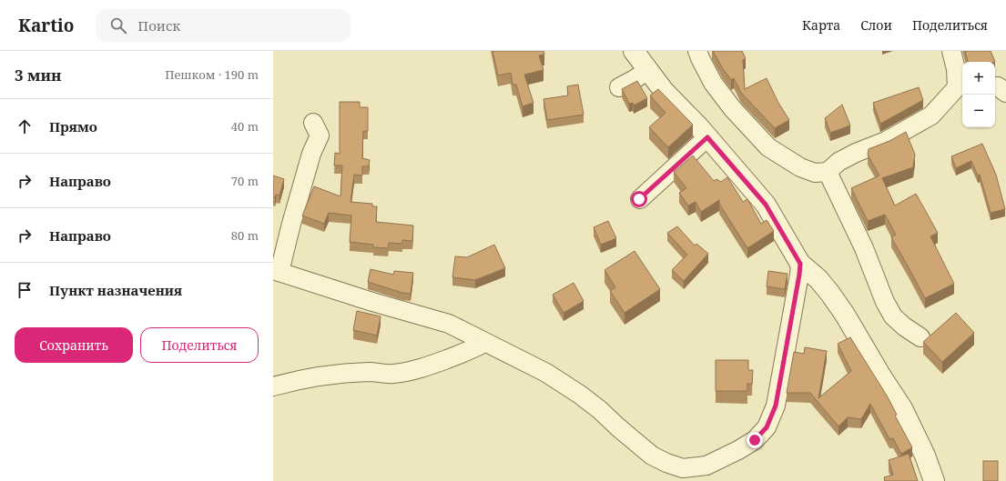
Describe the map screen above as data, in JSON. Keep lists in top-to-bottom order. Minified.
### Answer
{"page":{"header":"Kartio","search":"Поиск","nav":["Карта","Слои","Поделиться"],"heading":["3 мин","Пешком · 190 m"],"map_buttons":["+","−"],"list":[["Прямо","40 m"],["Направо","70 m"],["Направо","80 m"],"Пункт назначения"],"buttons":["Сохранить","Поделиться"]}}
